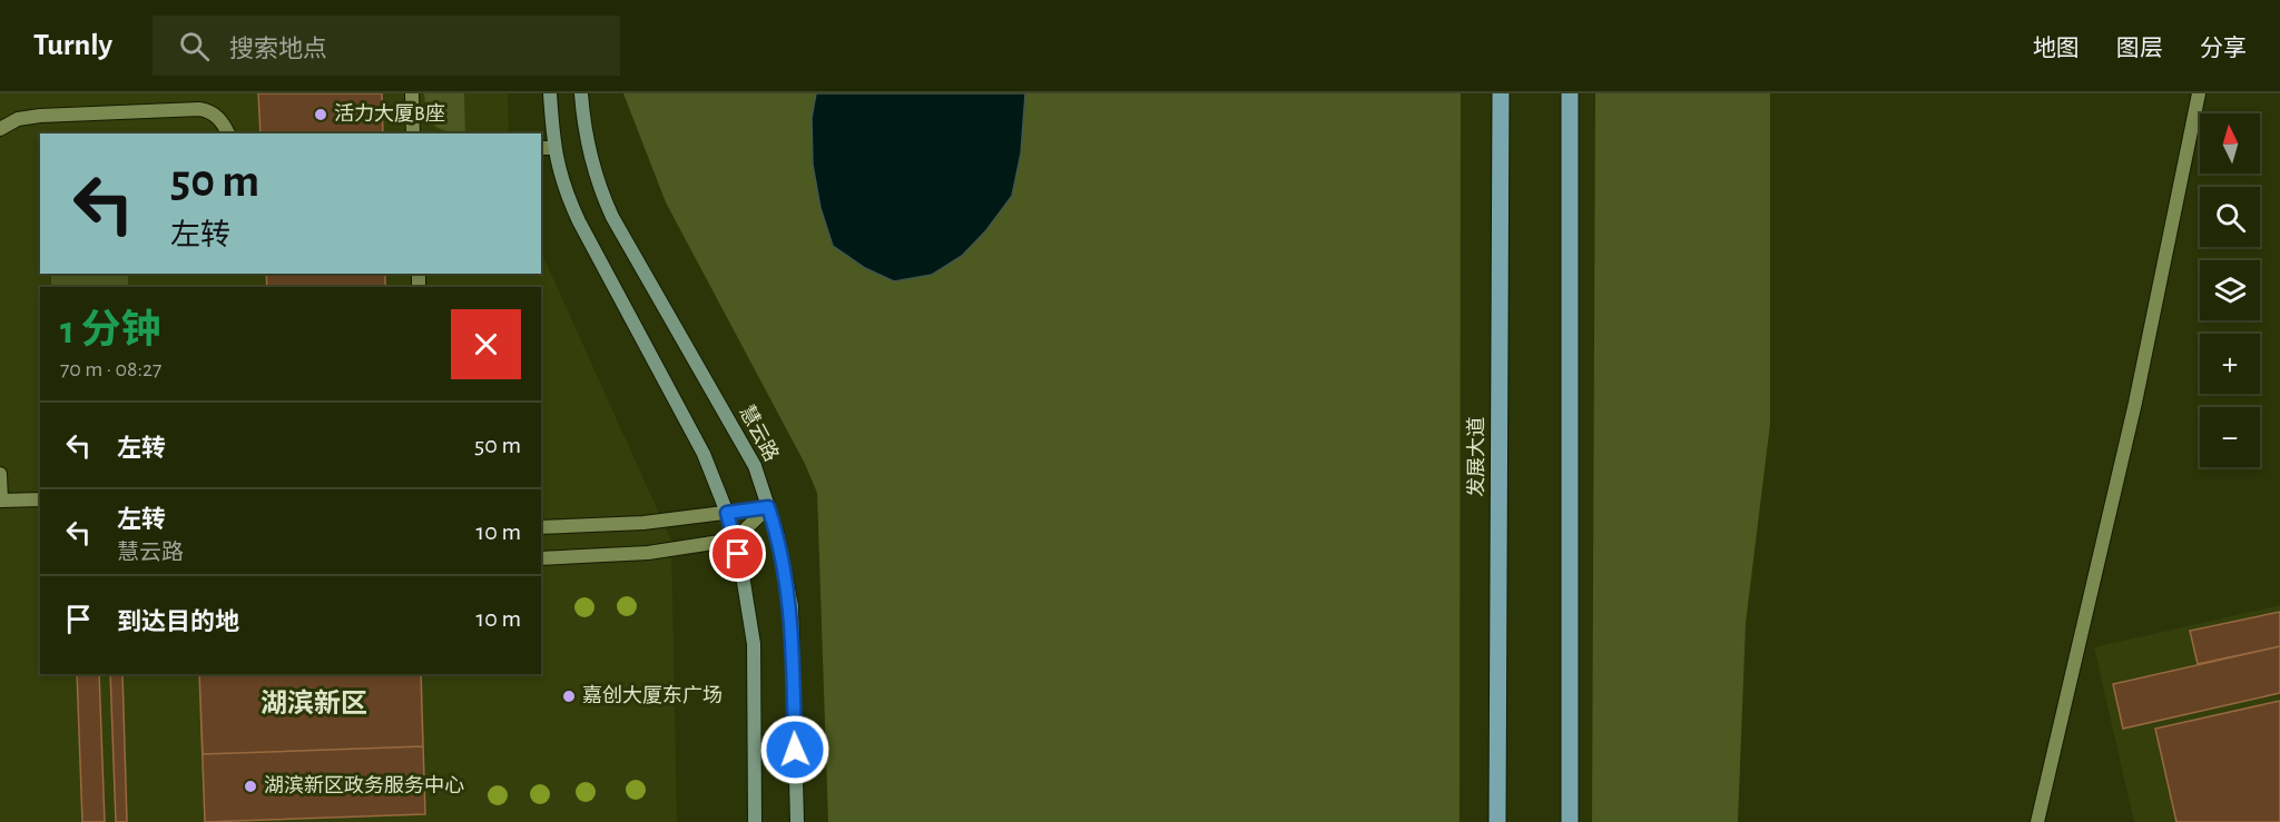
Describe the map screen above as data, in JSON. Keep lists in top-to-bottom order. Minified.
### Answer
{"streets":{"main road":["发展大道"],"street":["慧云路"]},"districts":["湖滨新区"],"places":["活力大厦B座","嘉创大厦东广场","湖滨新区政务服务中心"],"north":"top","page":{"header":"Turnly","search":"搜索地点","nav":["地图","图层","分享"],"map_buttons":["+","−"],"turn":["50 m","左转"],"heading":["1 分钟","70 m · 08:27"],"list":[{"name":"左转","value":"50 m"},{"name":"左转","note":"慧云路","value":"10 m"},{"name":"到达目的地","value":"10 m"}]}}
